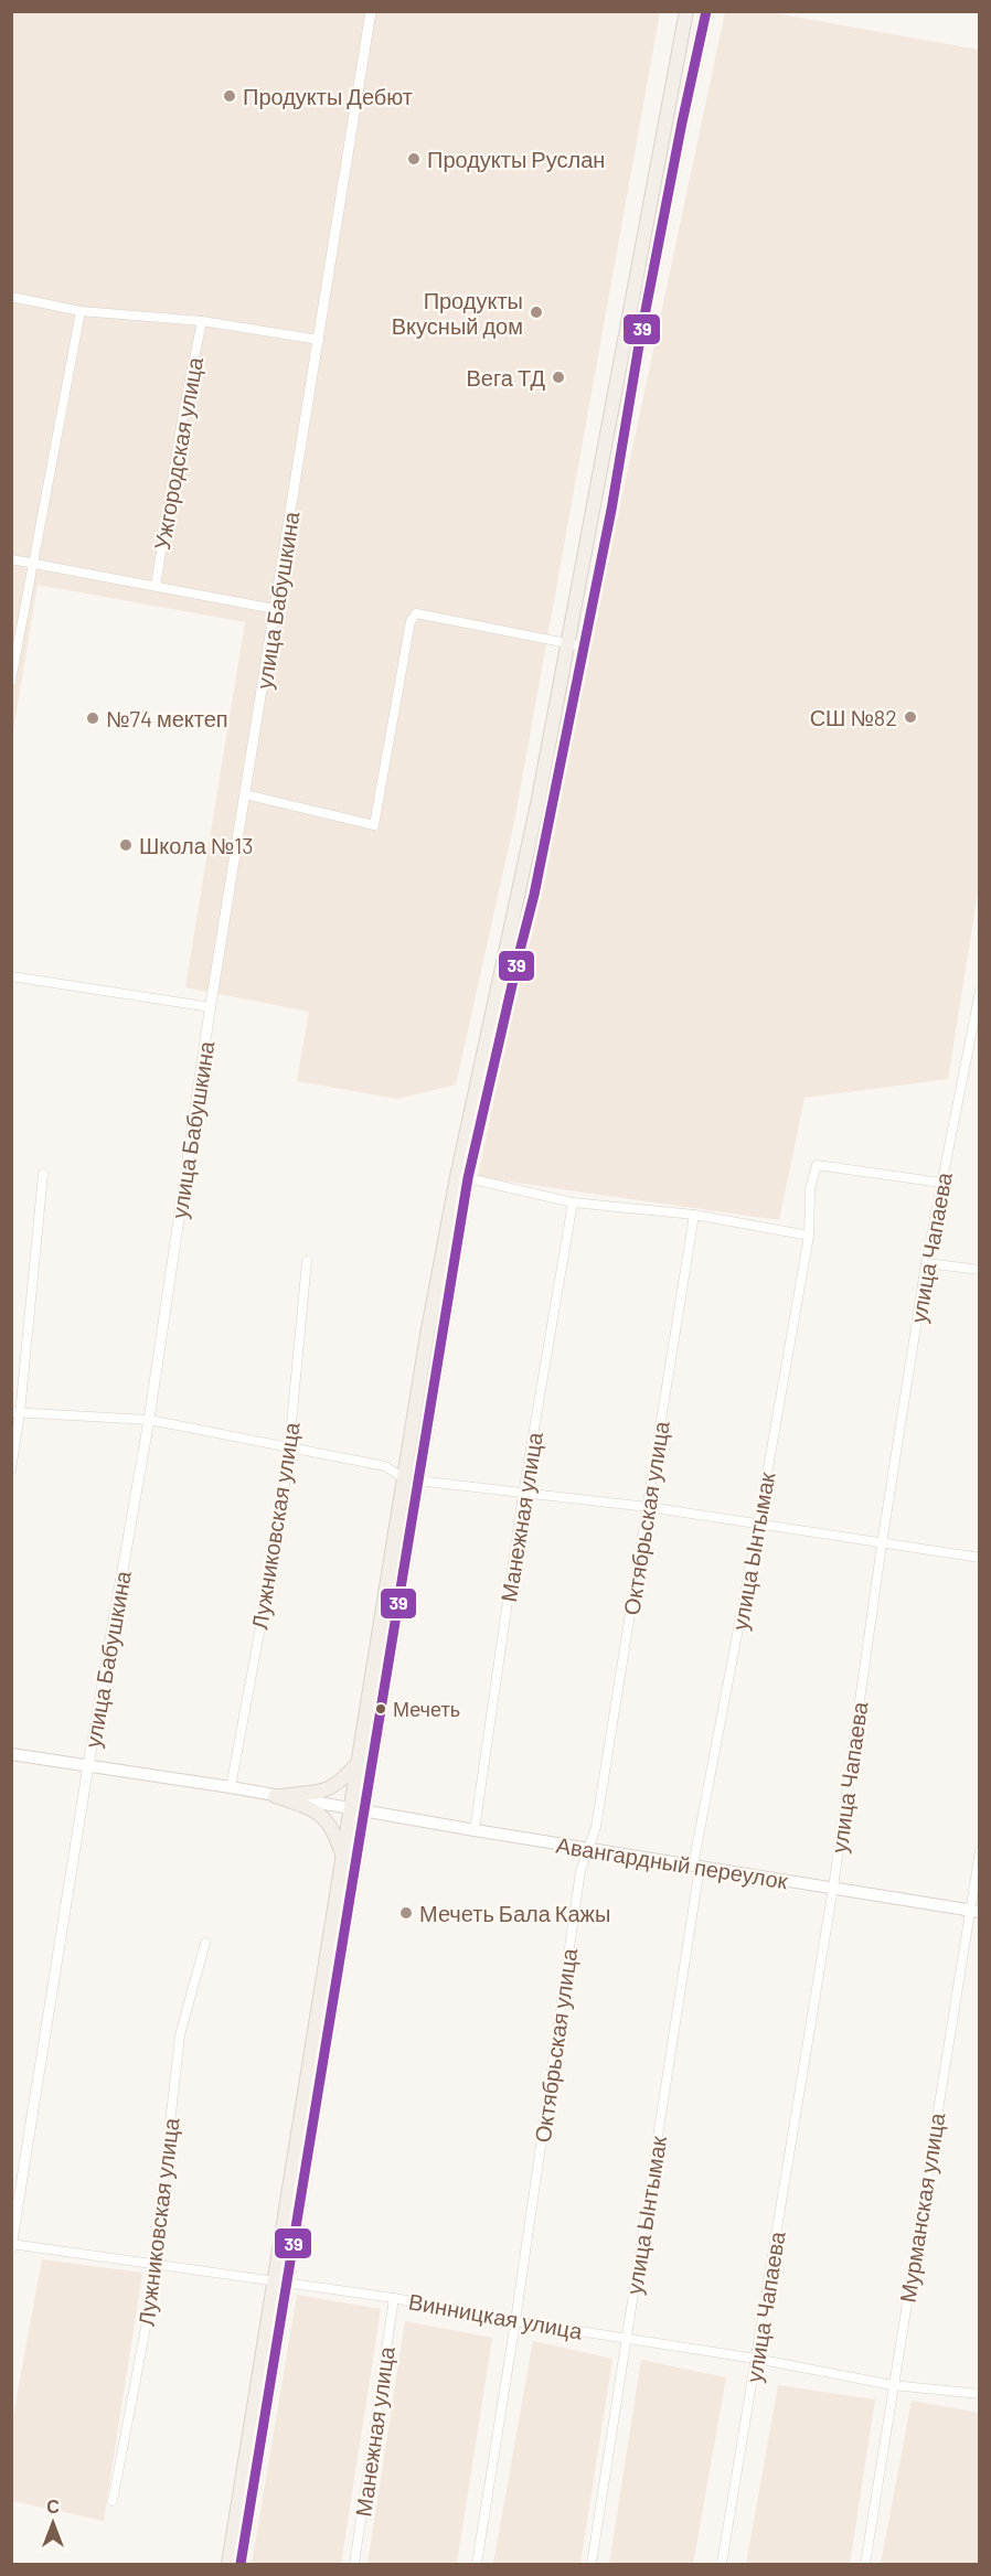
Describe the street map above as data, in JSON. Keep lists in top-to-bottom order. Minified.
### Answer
{"streets":{"main road":["Авангардный переулок"],"street":["Ужгородская улица","улица Бабушкина","улица Чапаева","Манежная улица","Октябрьская улица","Лужниковская улица","улица Ынтымак","Мурманская улица","Винницкая улица"]},"crossings":[["улица Бабушкина","Авангардный переулок"],["улица Бабушкина","Винницкая улица"],["улица Чапаева","улица Ынтымак"],["улица Чапаева","Авангардный переулок"],["улица Чапаева","Винницкая улица"],["Манежная улица","Авангардный переулок"],["Манежная улица","Винницкая улица"],["Октябрьская улица","Авангардный переулок"],["Октябрьская улица","Винницкая улица"],["Лужниковская улица","Авангардный переулок"],["Лужниковская улица","Винницкая улица"],["улица Ынтымак","Авангардный переулок"],["улица Ынтымак","Винницкая улица"],["Авангардный переулок","Мурманская улица"],["Мурманская улица","Винницкая улица"]],"places":["Продукты Дебют","Продукты Руслан","Продукты Вкусный дом","Вега ТД","СШ №82","№74 мектеп","Школа №13","Мечеть","Мечеть Бала Кажы"],"lines":["transit line 39"],"north":"top"}
